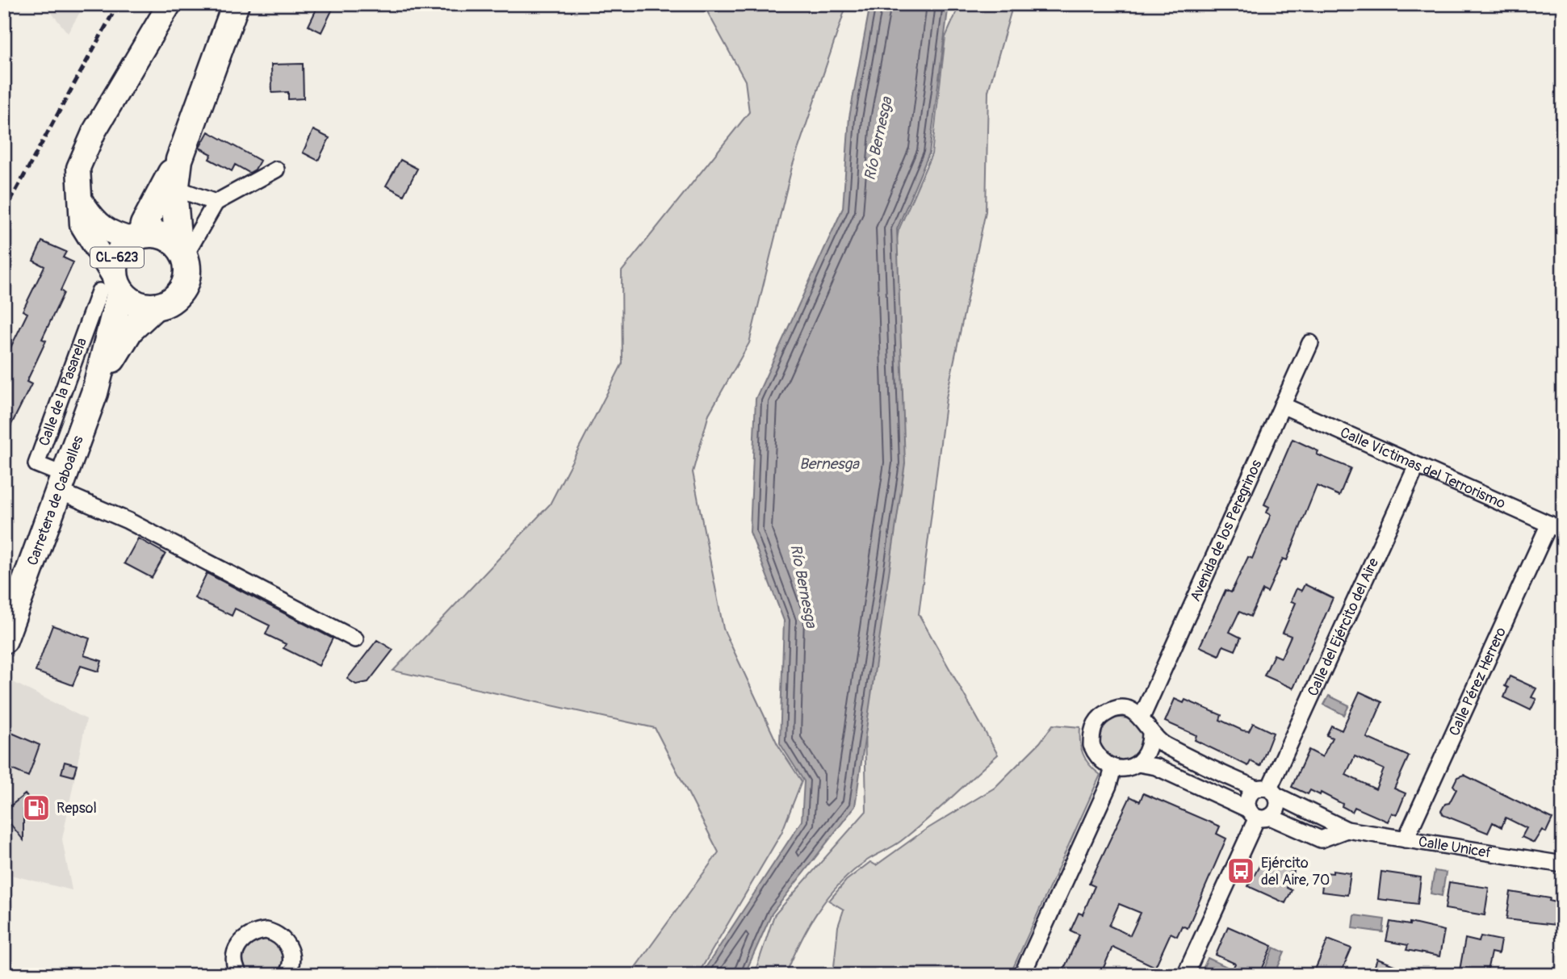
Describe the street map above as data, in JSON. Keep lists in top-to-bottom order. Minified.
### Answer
{"streets":{"main road":["CL-623","Carretera de Caboalles"],"street":["Calle de la Pasarela","Calle Víctimas del Terrorismo","Avenida de los Peregrinos","Calle del Ejército del Aire","Calle Pérez Herrero","Calle Unicef"]},"crossings":[["CL-623","Calle de la Pasarela"],["CL-623","Carretera de Caboalles"],["Calle de la Pasarela","Carretera de Caboalles"],["Calle Víctimas del Terrorismo","Avenida de los Peregrinos"],["Calle Víctimas del Terrorismo","Calle del Ejército del Aire"],["Calle Víctimas del Terrorismo","Calle Pérez Herrero"],["Avenida de los Peregrinos","Calle Unicef"],["Calle del Ejército del Aire","Calle Unicef"],["Calle Pérez Herrero","Calle Unicef"]],"water":["Río Bernesga","Bernesga"],"places":{"fuel station":["Repsol"],"bus stop":["Ejército del Aire, 70"]}}
